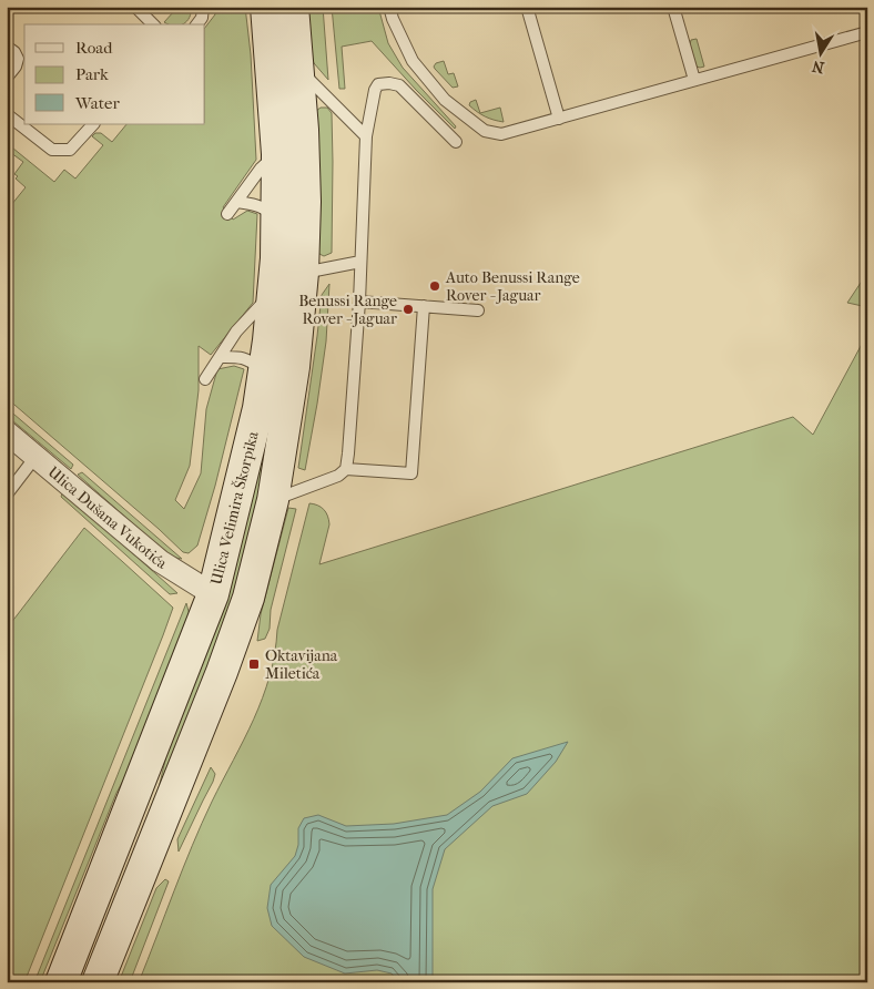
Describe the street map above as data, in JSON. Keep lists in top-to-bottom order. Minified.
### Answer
{"streets":{"main road":["Ulica Velimira Škorpika"],"street":["Ulica Dušana Vukotića"]},"crossings":[["Ulica Velimira Škorpika","Ulica Dušana Vukotića"]],"places":{"other":["Auto Benussi Range Rover - Jaguar","Benussi Range Rover - Jaguar"],"transit":["Oktavijana Miletića"]},"legend":["Road","Park","Water"],"north":"bottom"}
